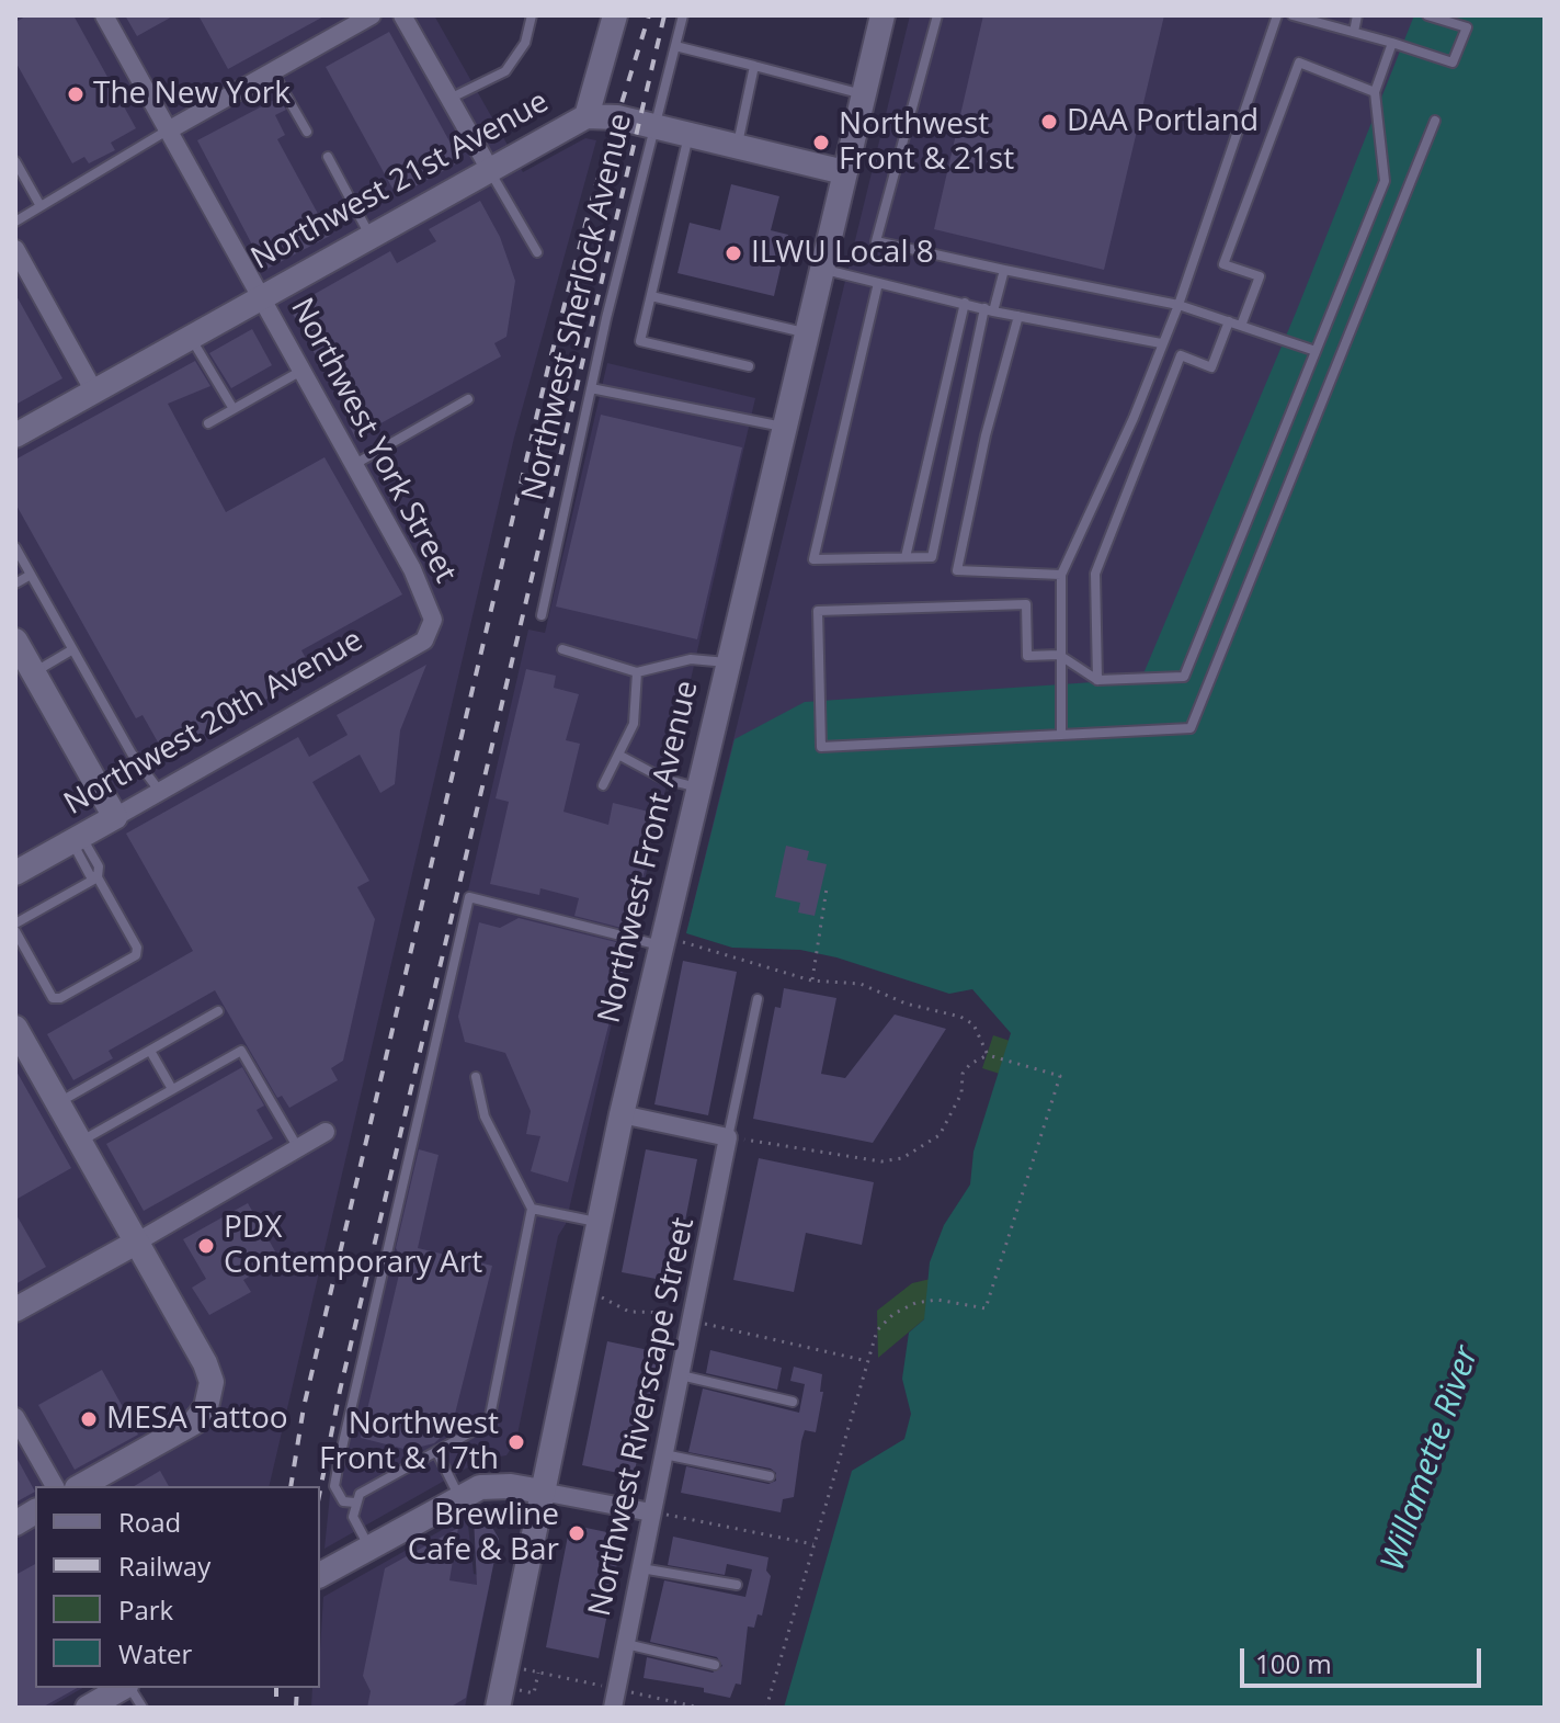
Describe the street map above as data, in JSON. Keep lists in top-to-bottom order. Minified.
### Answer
{"streets":{"street":["Northwest 21st Avenue","Northwest Sherlock Avenue","Northwest York Street","Northwest 20th Avenue","Northwest Front Avenue","Northwest Riverscape Street"]},"crossings":[["Northwest 21st Avenue","Northwest Sherlock Avenue"],["Northwest 21st Avenue","Northwest York Street"],["Northwest 21st Avenue","Northwest Front Avenue"],["Northwest York Street","Northwest 20th Avenue"]],"water":["Willamette River"],"places":["The New York","DAA Portland","Northwest Front & 21st","ILWU Local 8","PDX Contemporary Art","MESA Tattoo","Northwest Front & 17th","Brewline Cafe & Bar"],"legend":["Road","Railway","Park","Water"],"scale_bar":"100 m"}
